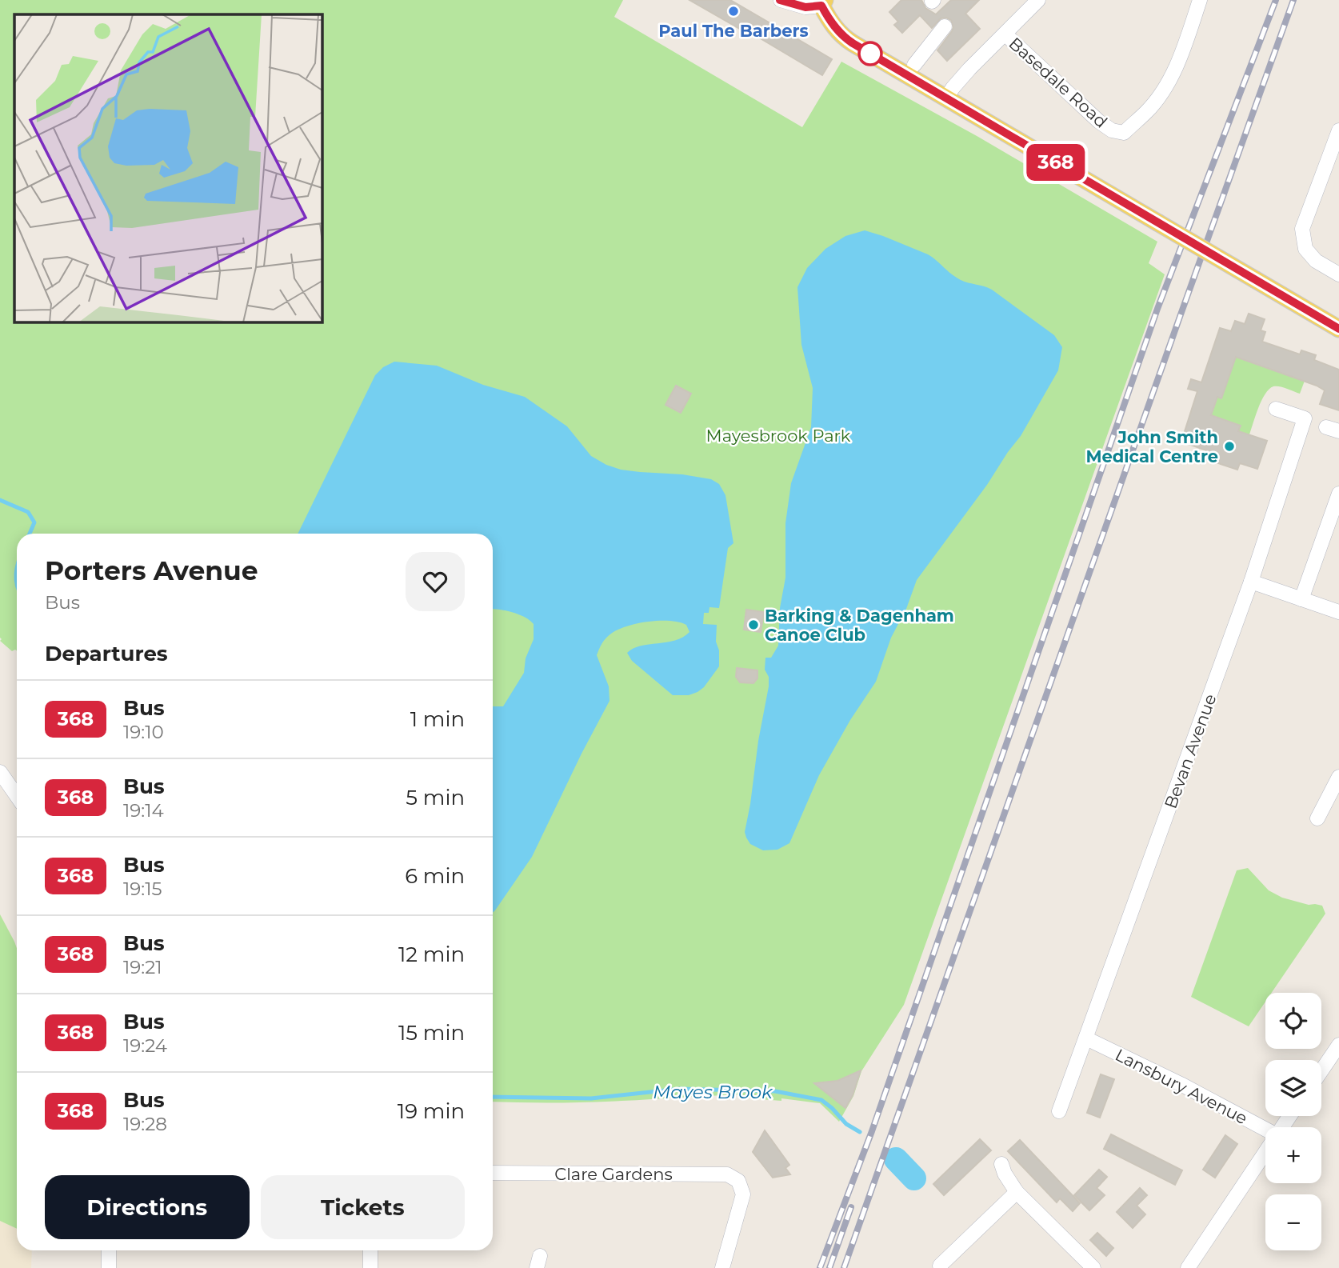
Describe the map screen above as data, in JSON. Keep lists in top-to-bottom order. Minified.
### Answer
{"streets":{"street":["Basedale Road","Bevan Avenue","Lansbury Avenue","Clare Gardens"]},"crossings":[["Bevan Avenue","Lansbury Avenue"]],"water":["Mayes Brook"],"parks":["Mayesbrook Park"],"places":["Paul The Barbers","John Smith Medical Centre","Barking & Dagenham Canoe Club"],"lines":["bus line 368"],"page":{"on_map":"368","heading":[["Porters Avenue","Bus"],"Departures"],"list":[{"mark":"368","name":"Bus","note":"19:10","value":"1 min"},{"mark":"368","name":"Bus","note":"19:14","value":"5 min"},{"mark":"368","name":"Bus","note":"19:15","value":"6 min"},{"mark":"368","name":"Bus","note":"19:21","value":"12 min"},{"mark":"368","name":"Bus","note":"19:24","value":"15 min"},{"mark":"368","name":"Bus","note":"19:28","value":"19 min"}],"map_buttons":["+","−"],"buttons":["Directions","Tickets"]}}
